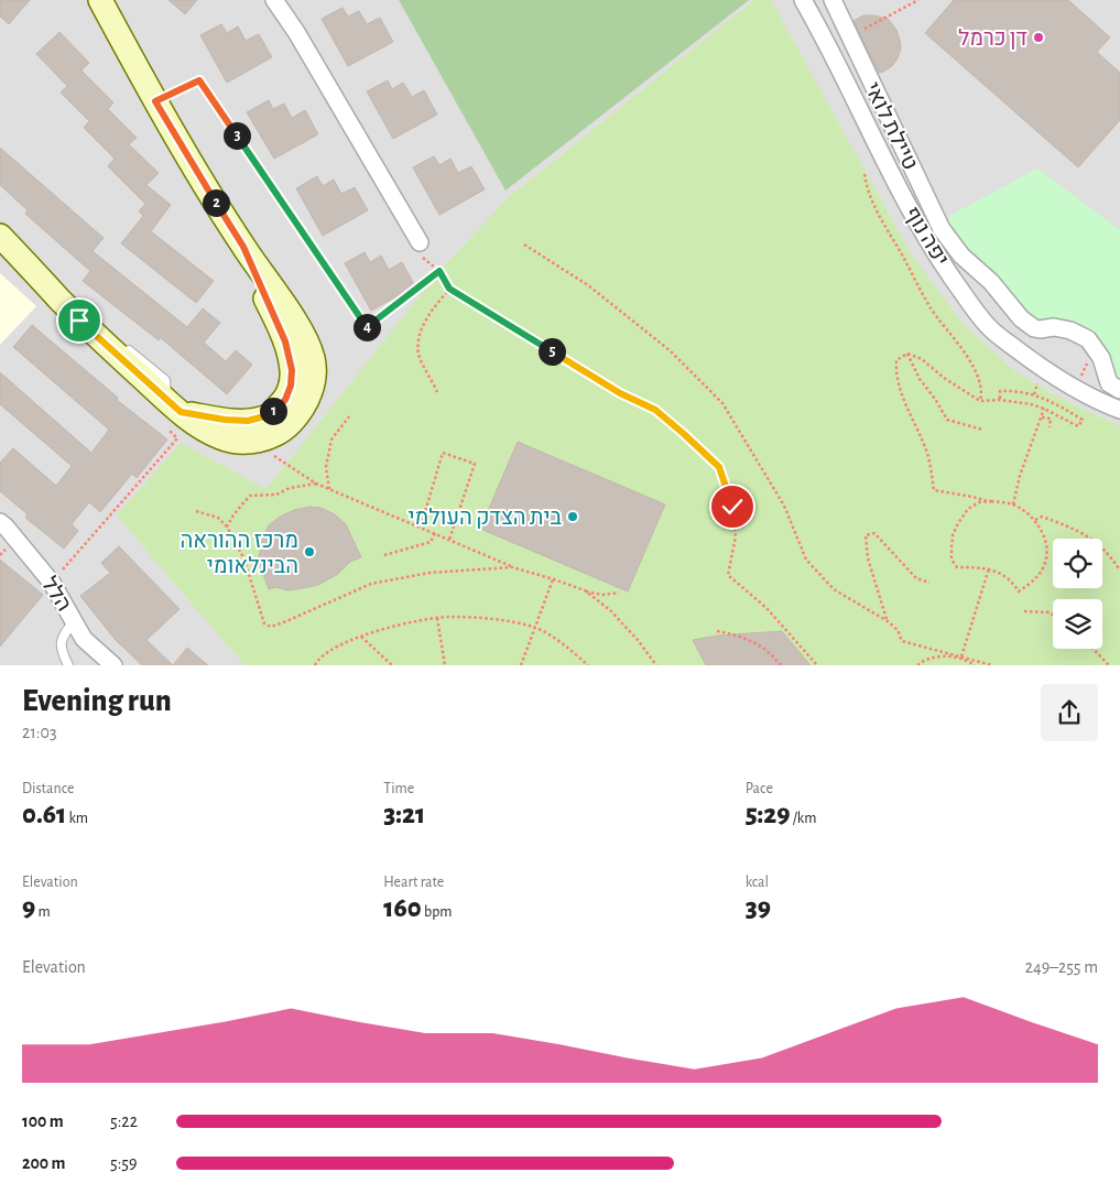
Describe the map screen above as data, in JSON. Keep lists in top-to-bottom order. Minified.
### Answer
{"streets":{"street":["טיילת לואי","יפה נוף","הלל"]},"places":["דן כרמל","בית הצדק העולמי","מרכז ההוראה הבינלאומי"],"page":{"pins":["3","2","4","5","1"],"heading":["Evening run","21:03"],"stats":[["Distance","0.61 km"],["Time","3:21"],["Pace","5:29 /km"],["Elevation","9 m"],["Heart rate","160 bpm"],["kcal","39"]],"chart":["Elevation","249–255 m"],"list":[{"name":"100 m","note":"5:22"},{"name":"200 m","note":"5:59"}]}}
